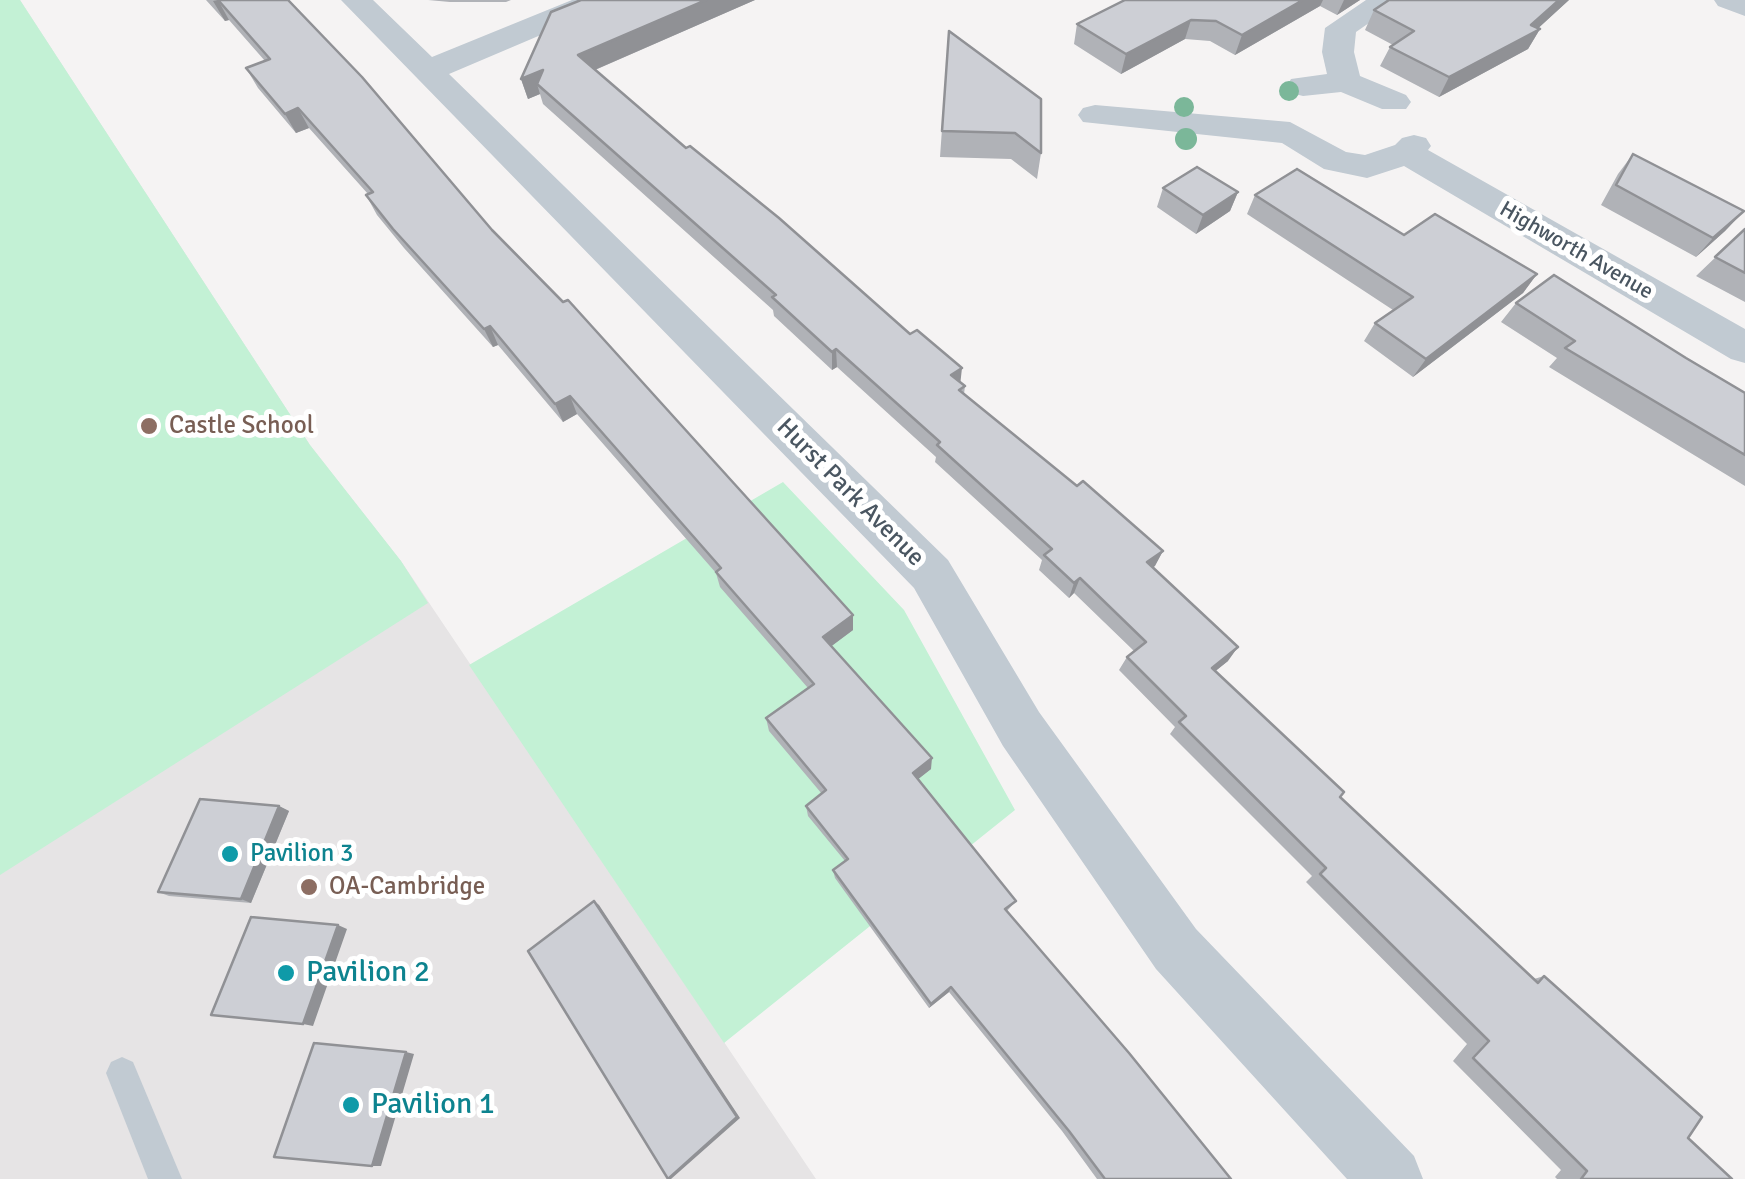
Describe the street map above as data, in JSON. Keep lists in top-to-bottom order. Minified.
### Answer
{"streets":{"street":["Highworth Avenue","Hurst Park Avenue"]},"places":["Castle School","Pavilion 3","OA-Cambridge","Pavilion 2","Pavilion 1"]}
